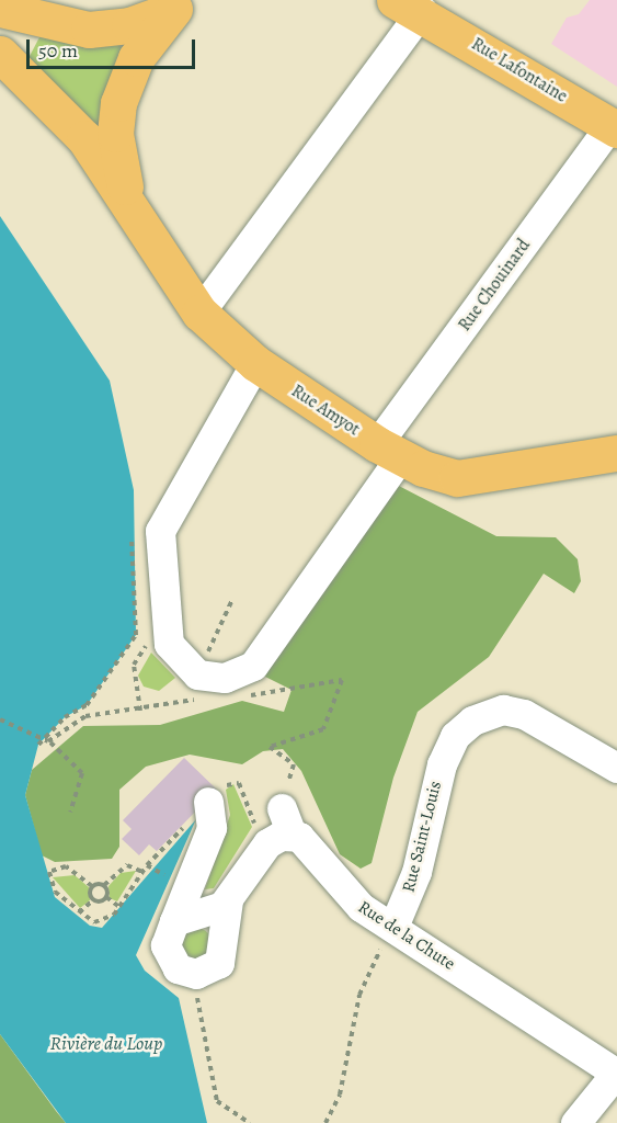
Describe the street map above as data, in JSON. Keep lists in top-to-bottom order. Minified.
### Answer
{"streets":{"main road":["Rue Lafontaine","Rue Amyot"],"street":["Rue Chouinard","Rue Saint-Louis","Rue de la Chute"]},"crossings":[["Rue Lafontaine","Rue Chouinard"],["Rue Chouinard","Rue Amyot"],["Rue Saint-Louis","Rue de la Chute"]],"water":["Rivière du Loup"],"scale_bar":"50 m"}
